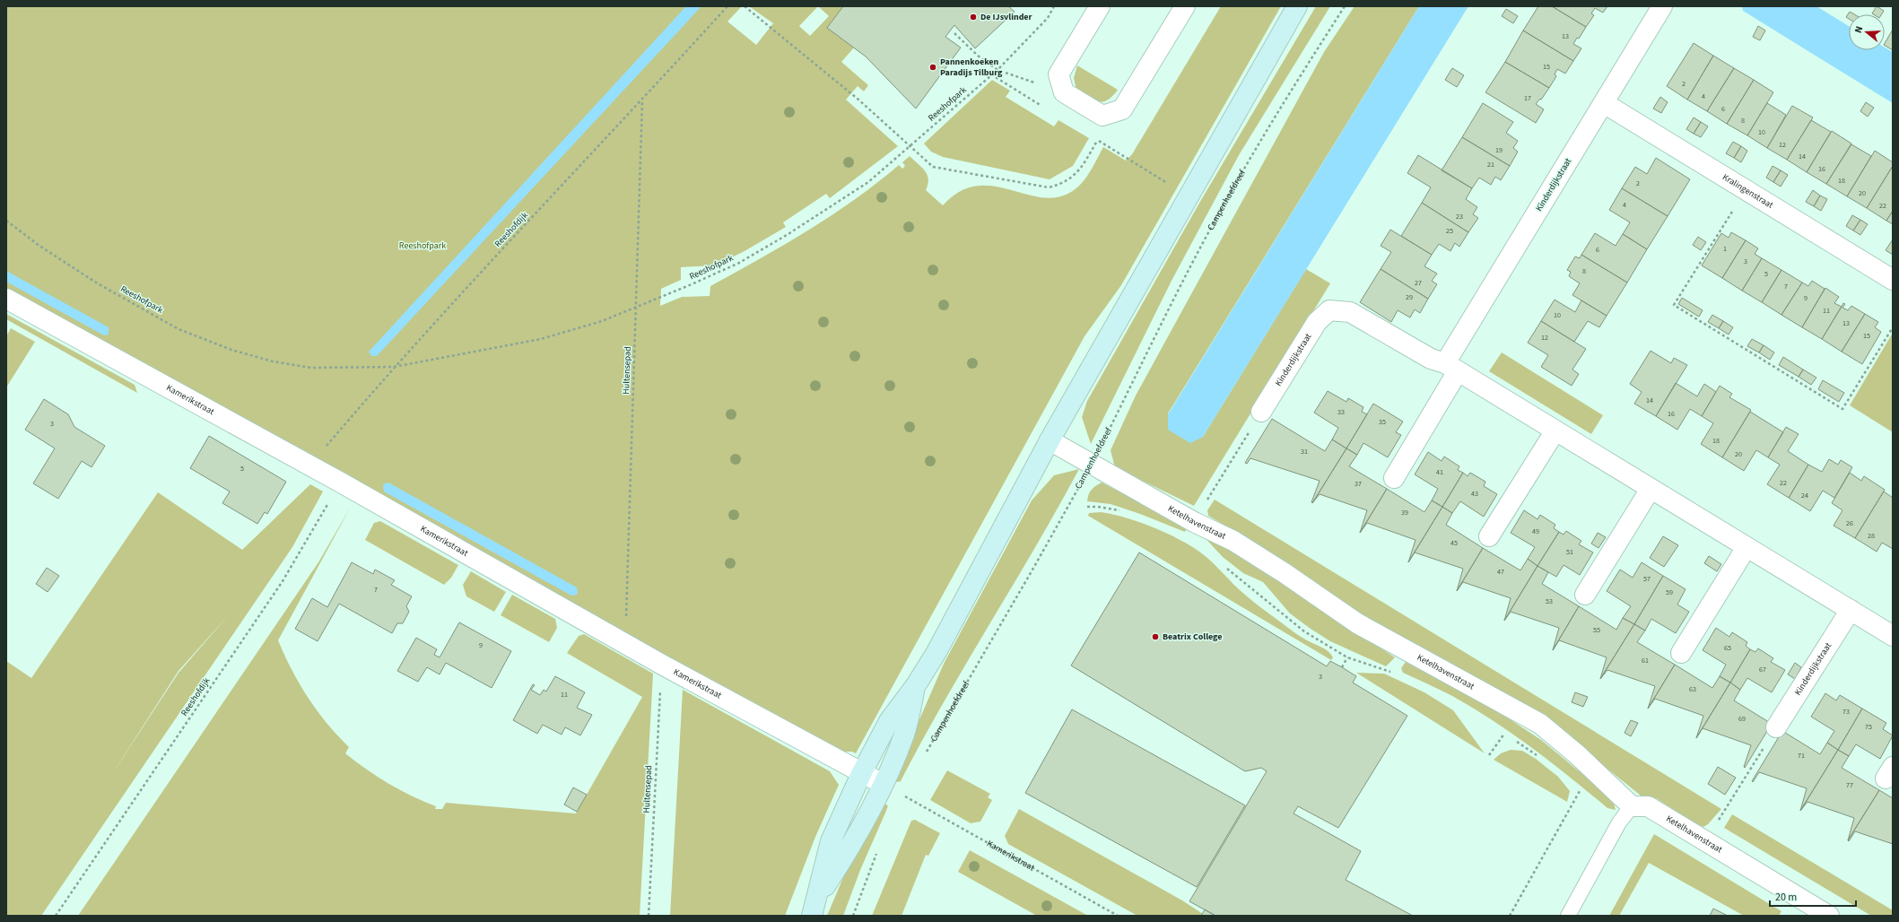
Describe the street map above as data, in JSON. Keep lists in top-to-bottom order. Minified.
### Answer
{"streets":{"street":["Kinderdijkstraat","Kralingenstraat","Kamerikstraat","Ketelhavenstraat"],"path":["Reeshofpark","Campenhoefdreef","Reeshofdijk","Hultensepad"]},"crossings":[["Reeshofpark","Reeshofdijk"],["Reeshofpark","Hultensepad"],["Kinderdijkstraat","Kralingenstraat"],["Campenhoefdreef","Ketelhavenstraat"],["Reeshofdijk","Hultensepad"],["Reeshofdijk","Kamerikstraat"],["Hultensepad","Kamerikstraat"]],"parks":["Reeshofpark"],"places":["De IJsvlinder","Pannenkoeken Paradijs Tilburg","Beatrix College"],"house_numbers":["13","15","2","4","17","6","8","10","12","19","14","21","16","18","2","20","4","22","23","25","1","6","3","8","5","27","7","29","9","11","10","13","15","12","14","33","16","35","3","18","31","20","5","41","22","37","43","24","39","26","49","28","45","51","47","57","7","59","53","55","9","65","61","67","3","63","11","73","69","75","71","77"],"scale_bar":"20 m","north":"left"}
